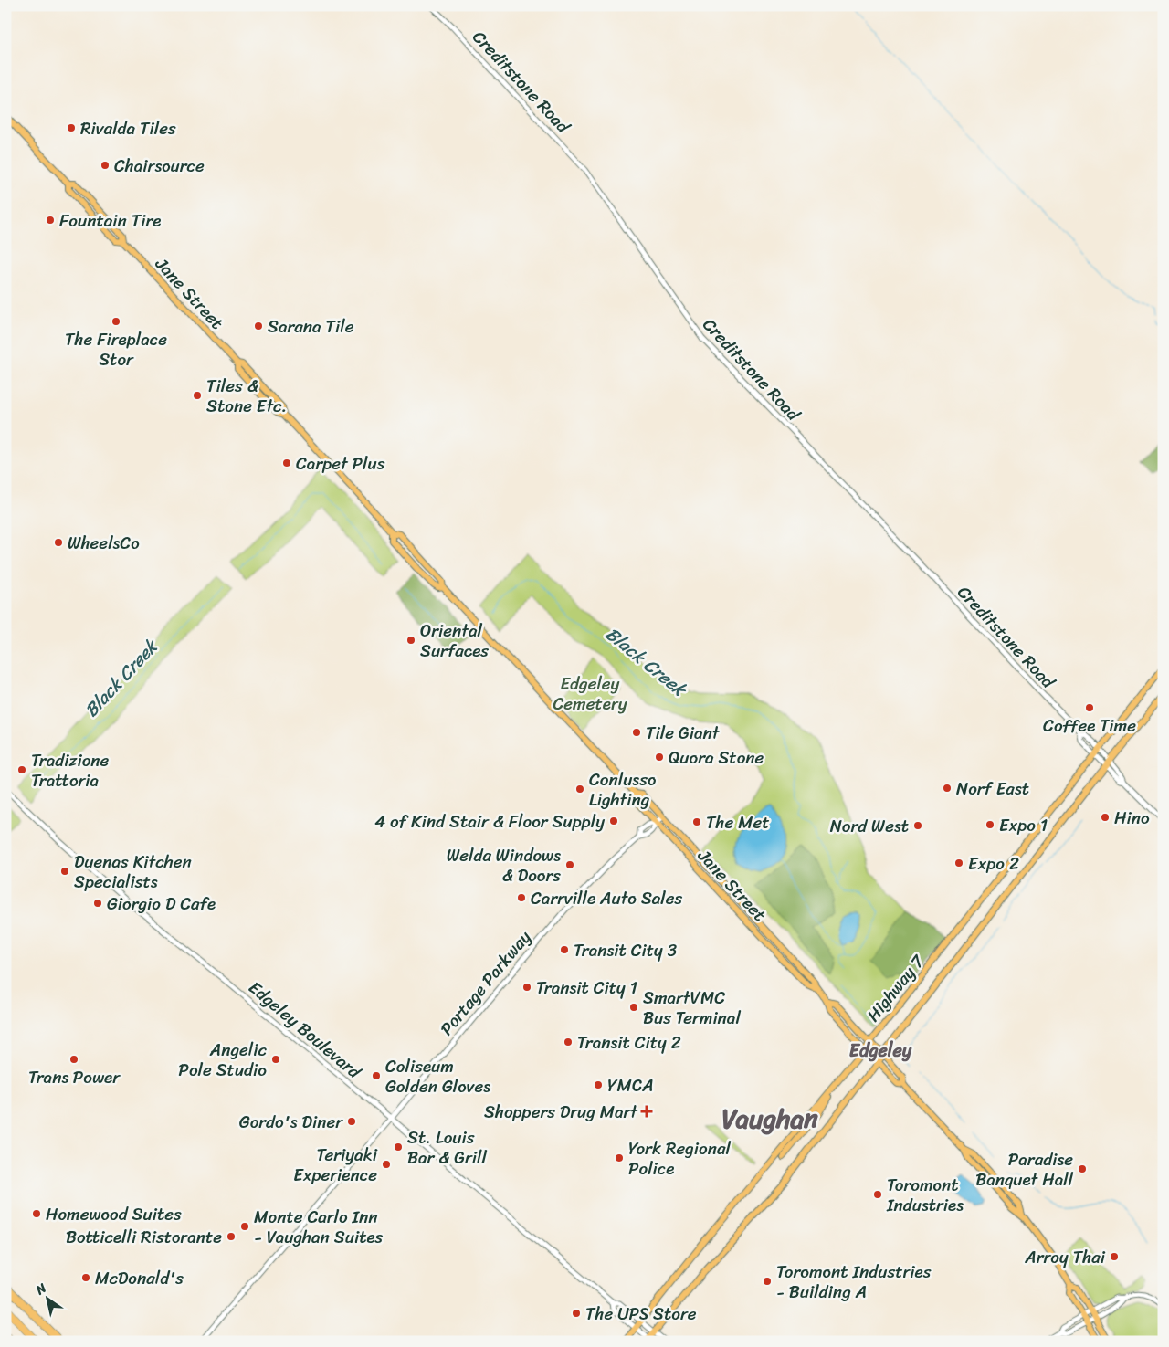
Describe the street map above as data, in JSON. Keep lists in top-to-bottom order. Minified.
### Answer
{"streets":{"main road":["Jane Street","Highway 7"],"street":["Creditstone Road","Portage Parkway","Edgeley Boulevard"]},"crossings":[["Creditstone Road","Highway 7"],["Jane Street","Portage Parkway"],["Jane Street","Highway 7"],["Portage Parkway","Edgeley Boulevard"],["Highway 7","Edgeley Boulevard"]],"districts":["Edgeley","Vaughan"],"water":["Black Creek"],"parks":["Edgeley Cemetery"],"places":{"other":["Rivalda Tiles","Chairsource","Fountain Tire","The Fireplace Stor","Sarana Tile","Tiles & Stone Etc.","Carpet Plus","WheelsCo","Oriental Surfaces","Coffee Time","Tile Giant","Quora Stone","Tradizione Trattoria","Norf East","Conlusso Lighting","Hino","4 of Kind Stair & Floor Supply","The Met","Expo 1","Nord West","Expo 2","Welda Windows & Doors","Duenas Kitchen Specialists","Carrville Auto Sales","Giorgio D Cafe","Transit City 3","Transit City 1","SmartVMC Bus Terminal","Transit City 2","Trans Power","Angelic Pole Studio","Coliseum Golden Gloves","YMCA","Gordo's Diner","St. Louis Bar & Grill","York Regional Police","Teriyaki Experience","Paradise Banquet Hall","Toromont Industries","Homewood Suites","Monte Carlo Inn - Vaughan Suites","Botticelli Ristorante","Arroy Thai","McDonald's","Toromont Industries - Building A","The UPS Store"],"health":["Shoppers Drug Mart"]},"north":"top left"}
